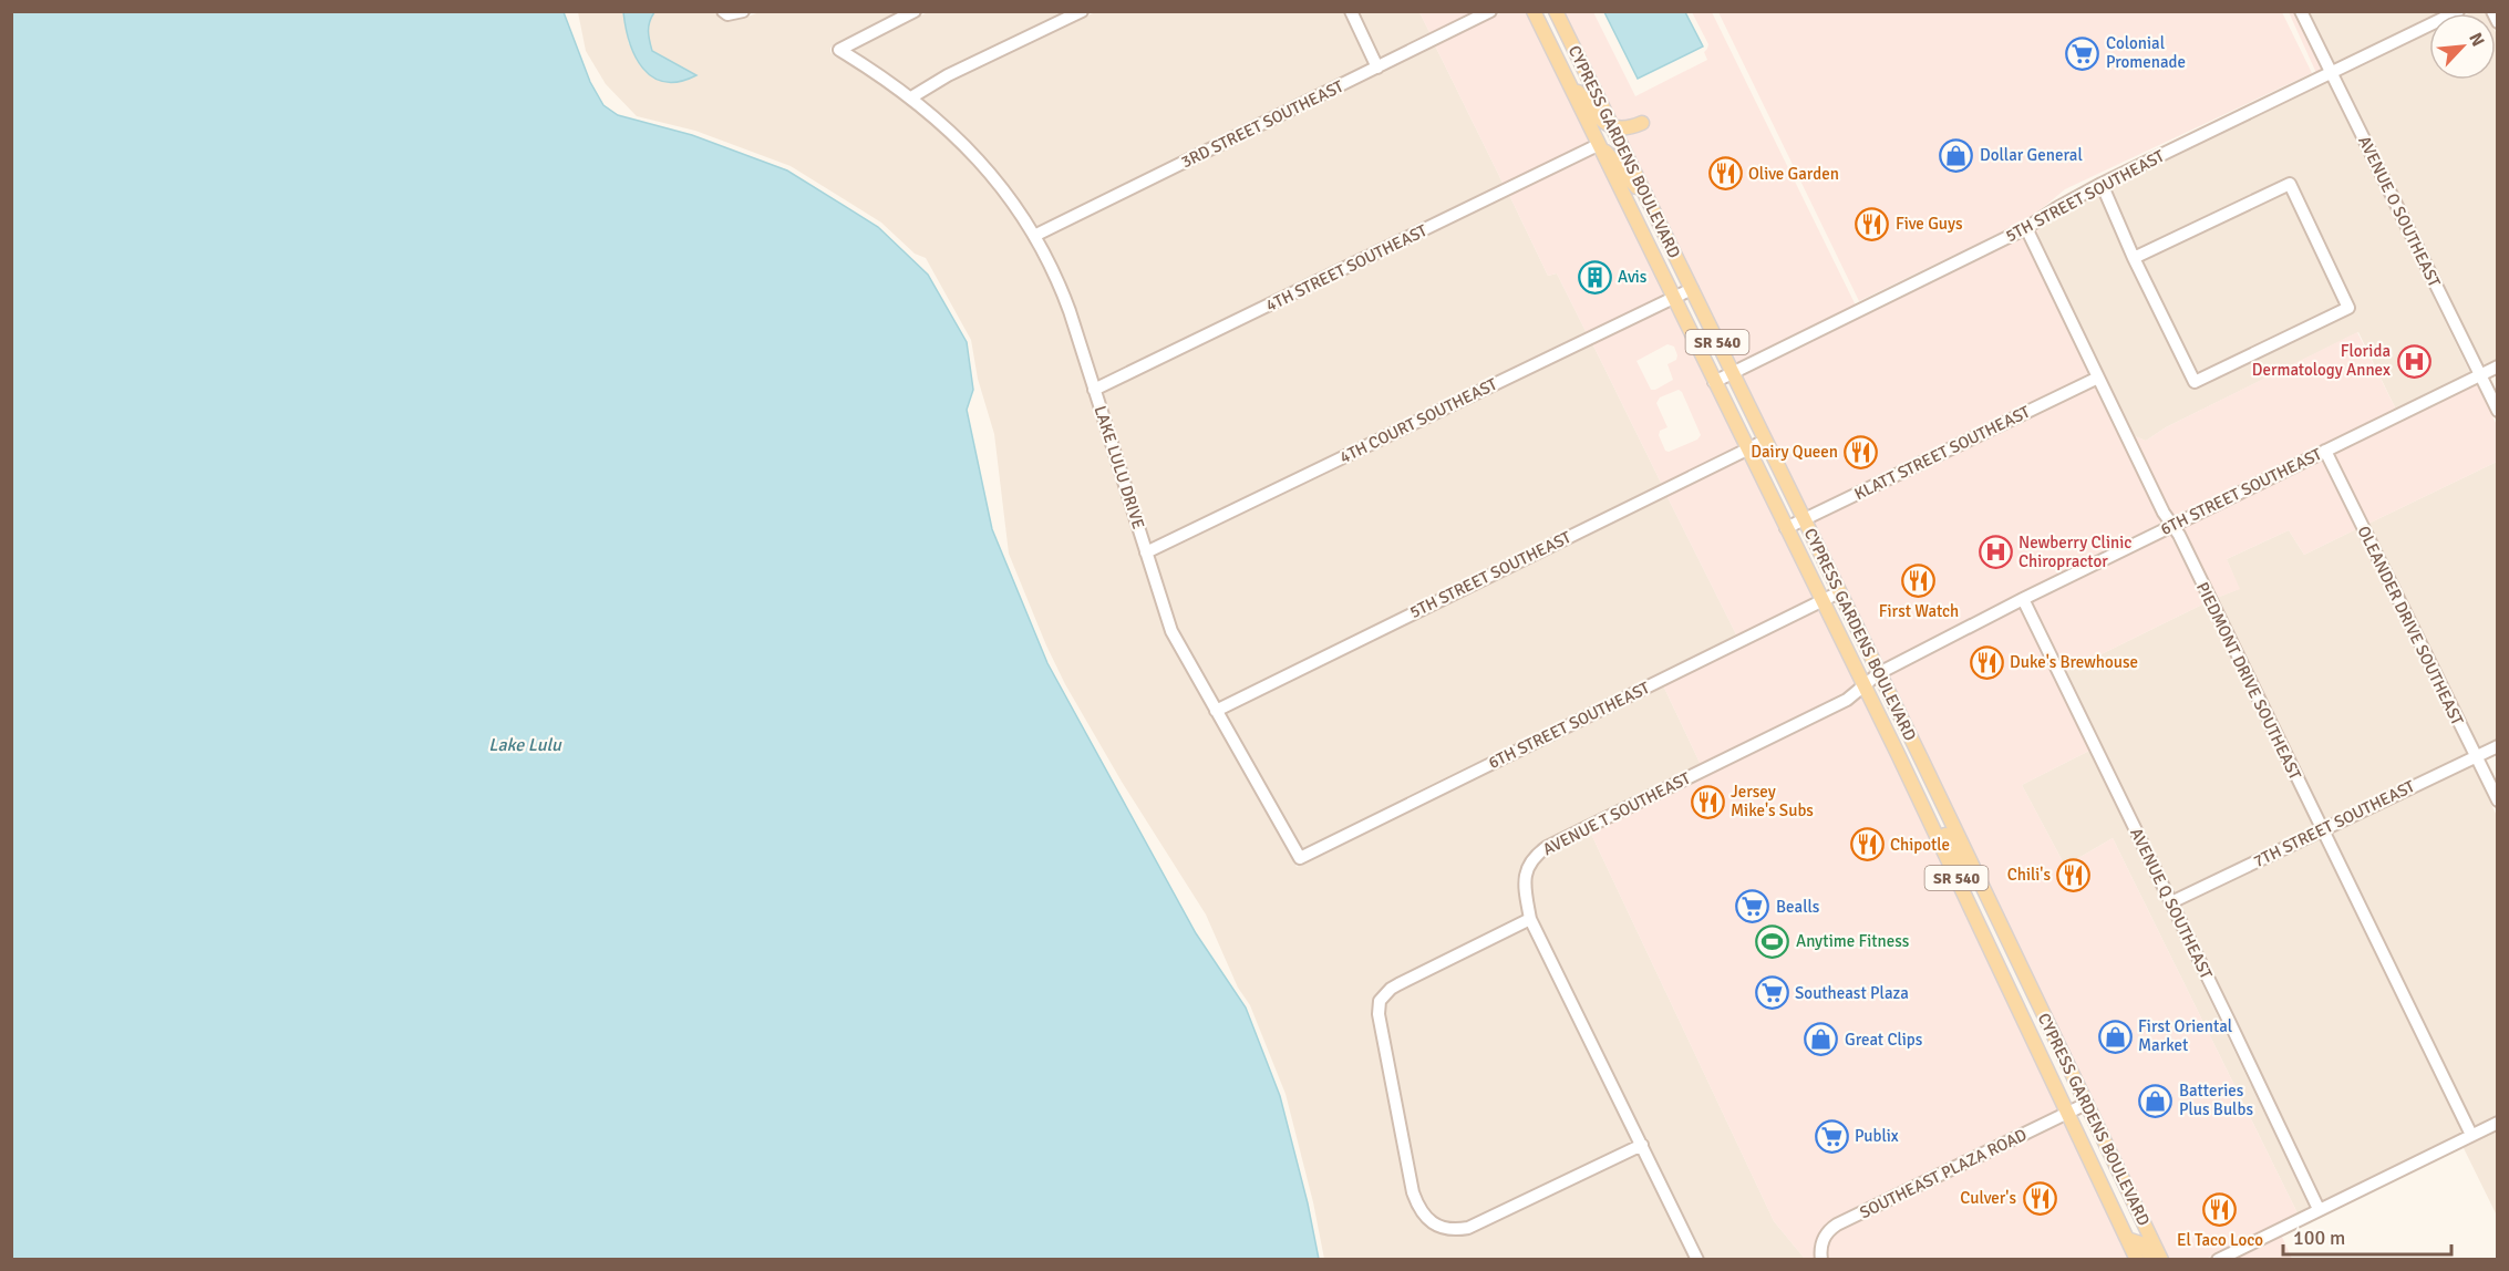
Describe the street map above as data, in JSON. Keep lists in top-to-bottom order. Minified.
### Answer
{"streets":{"main road":["CYPRESS GARDENS BOULEVARD","SR 540"],"street":["3RD STREET SOUTHEAST","5TH STREET SOUTHEAST","AVENUE O SOUTHEAST","4TH STREET SOUTHEAST","4TH COURT SOUTHEAST","KLATT STREET SOUTHEAST","LAKE LULU DRIVE","6TH STREET SOUTHEAST","OLEANDER DRIVE SOUTHEAST","PIEDMONT DRIVE SOUTHEAST","AVENUE T SOUTHEAST","7TH STREET SOUTHEAST","AVENUE Q SOUTHEAST","SOUTHEAST PLAZA ROAD"]},"crossings":[["3RD STREET SOUTHEAST","LAKE LULU DRIVE"],["CYPRESS GARDENS BOULEVARD","5TH STREET SOUTHEAST"],["CYPRESS GARDENS BOULEVARD","4TH STREET SOUTHEAST"],["CYPRESS GARDENS BOULEVARD","4TH COURT SOUTHEAST"],["CYPRESS GARDENS BOULEVARD","KLATT STREET SOUTHEAST"],["CYPRESS GARDENS BOULEVARD","6TH STREET SOUTHEAST"],["CYPRESS GARDENS BOULEVARD","AVENUE T SOUTHEAST"],["CYPRESS GARDENS BOULEVARD","SOUTHEAST PLAZA ROAD"],["5TH STREET SOUTHEAST","AVENUE O SOUTHEAST"],["5TH STREET SOUTHEAST","LAKE LULU DRIVE"],["5TH STREET SOUTHEAST","PIEDMONT DRIVE SOUTHEAST"],["AVENUE O SOUTHEAST","6TH STREET SOUTHEAST"],["4TH STREET SOUTHEAST","LAKE LULU DRIVE"],["4TH COURT SOUTHEAST","LAKE LULU DRIVE"],["KLATT STREET SOUTHEAST","PIEDMONT DRIVE SOUTHEAST"],["LAKE LULU DRIVE","6TH STREET SOUTHEAST"],["6TH STREET SOUTHEAST","OLEANDER DRIVE SOUTHEAST"],["6TH STREET SOUTHEAST","PIEDMONT DRIVE SOUTHEAST"],["6TH STREET SOUTHEAST","AVENUE T SOUTHEAST"],["6TH STREET SOUTHEAST","AVENUE Q SOUTHEAST"],["OLEANDER DRIVE SOUTHEAST","7TH STREET SOUTHEAST"],["PIEDMONT DRIVE SOUTHEAST","7TH STREET SOUTHEAST"],["7TH STREET SOUTHEAST","AVENUE Q SOUTHEAST"]],"water":["Lake Lulu"],"places":{"supermarket":["Colonial Promenade","Bealls","Southeast Plaza","Publix"],"shop":["Dollar General","First Oriental Market","Great Clips","Batteries Plus Bulbs"],"restaurant":["Olive Garden","Five Guys","Dairy Queen","First Watch","Duke's Brewhouse","Jersey Mike's Subs","Chipotle","Chili's","Culver's","El Taco Loco"],"building":["Avis"],"hospital":["Florida Dermatology Annex","Newberry Clinic Chiropractor"],"sports":["Anytime Fitness"]},"scale_bar":"100 m","north":"top right"}
